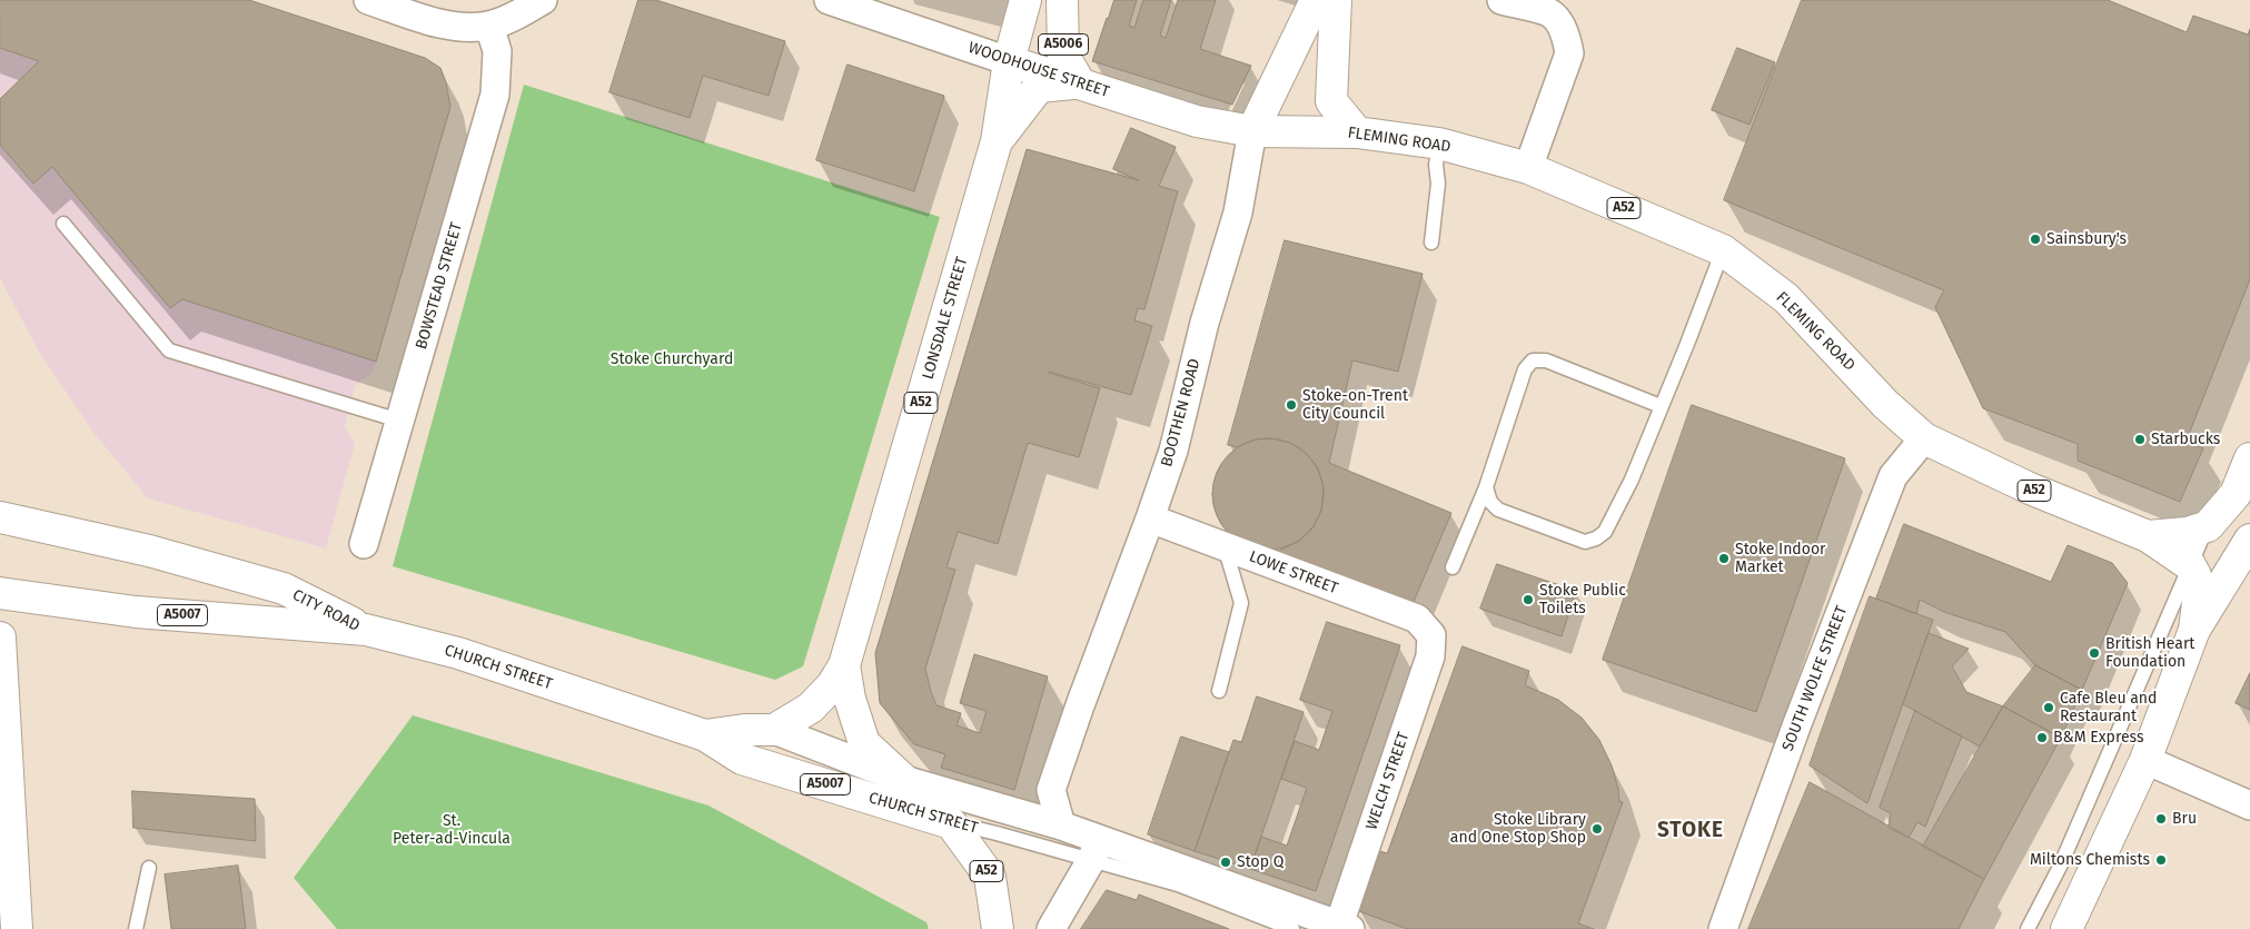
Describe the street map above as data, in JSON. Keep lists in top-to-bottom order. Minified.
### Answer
{"streets":{"main road":["A5006","WOODHOUSE STREET","FLEMING ROAD","A52","LONSDALE STREET","BOOTHEN ROAD","CITY ROAD","A5007","CHURCH STREET"],"street":["BOWSTEAD STREET","LOWE STREET","SOUTH WOLFE STREET","WELCH STREET"]},"crossings":[["A5006","WOODHOUSE STREET"],["A5006","A52"],["WOODHOUSE STREET","FLEMING ROAD"],["WOODHOUSE STREET","A52"],["WOODHOUSE STREET","LONSDALE STREET"],["WOODHOUSE STREET","BOOTHEN ROAD"],["FLEMING ROAD","BOOTHEN ROAD"],["FLEMING ROAD","SOUTH WOLFE STREET"],["A52","LONSDALE STREET"],["A52","CHURCH STREET"],["LONSDALE STREET","CHURCH STREET"],["BOOTHEN ROAD","LOWE STREET"],["BOOTHEN ROAD","CHURCH STREET"],["LOWE STREET","WELCH STREET"],["CITY ROAD","CHURCH STREET"],["CHURCH STREET","WELCH STREET"]],"districts":["STOKE"],"parks":["Stoke Churchyard","St. Peter-ad-Vincula"],"places":["Sainsbury's","Stoke-on-Trent City Council","Starbucks","Stoke Indoor Market","Stoke Public Toilets","British Heart Foundation","Cafe Bleu and Restaurant","B&M Express","Bru","Stoke Library and One Stop Shop","Miltons Chemists","Stop Q"]}
